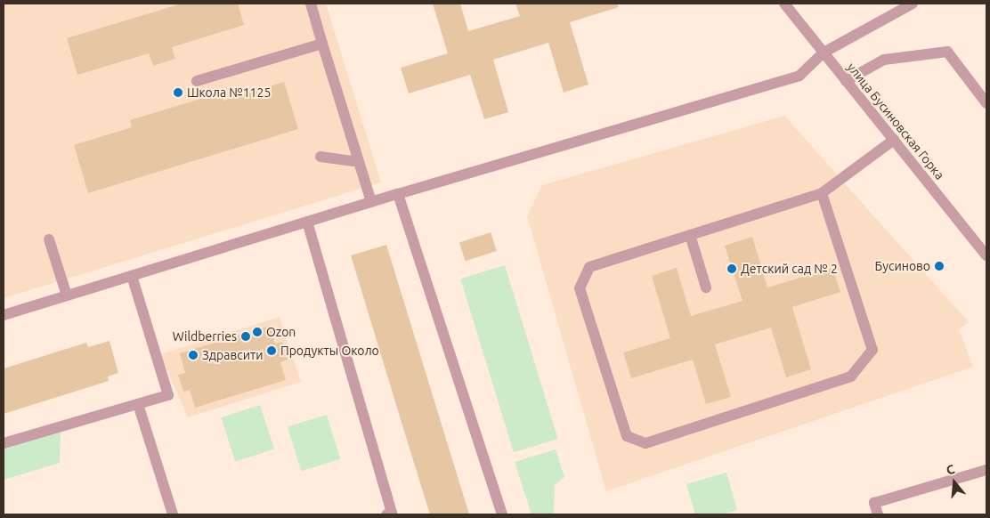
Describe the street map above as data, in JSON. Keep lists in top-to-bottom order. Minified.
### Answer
{"streets":{"street":["улица Бусиновская Горка"]},"places":["Школа №1125","Бусиново","Детский сад № 2","Ozon","Wildberries","Продукты Около","Здравсити"],"north":"top"}
